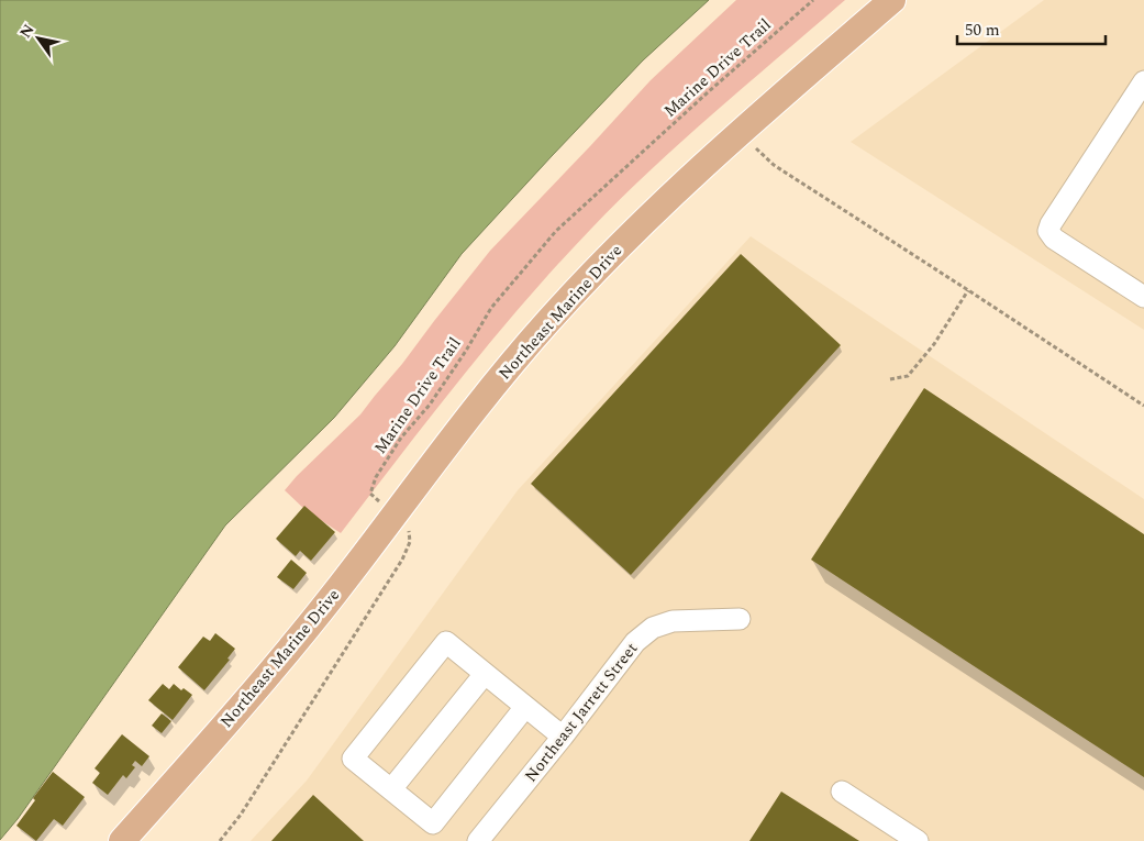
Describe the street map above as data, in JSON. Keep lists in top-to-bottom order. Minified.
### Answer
{"streets":{"main road":["Northeast Marine Drive"],"street":["Northeast Jarrett Street"],"path":["Marine Drive Trail"]},"crossings":[["Marine Drive Trail","Northeast Marine Drive"]],"scale_bar":"50 m","north":"top left"}
